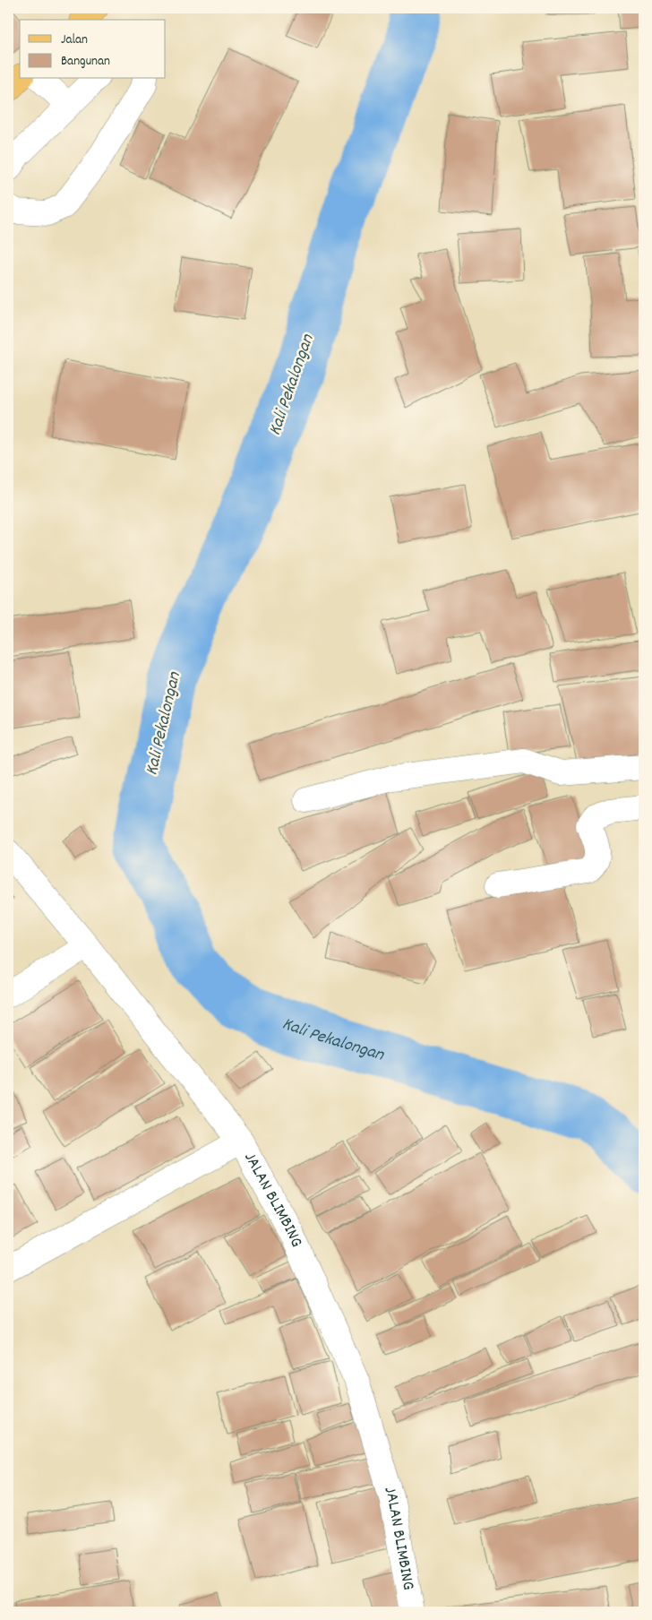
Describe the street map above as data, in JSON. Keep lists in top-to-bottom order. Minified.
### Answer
{"streets":{"street":["JALAN BLIMBING"]},"water":["Kali Pekalongan"],"legend":["Jalan","Bangunan"]}
